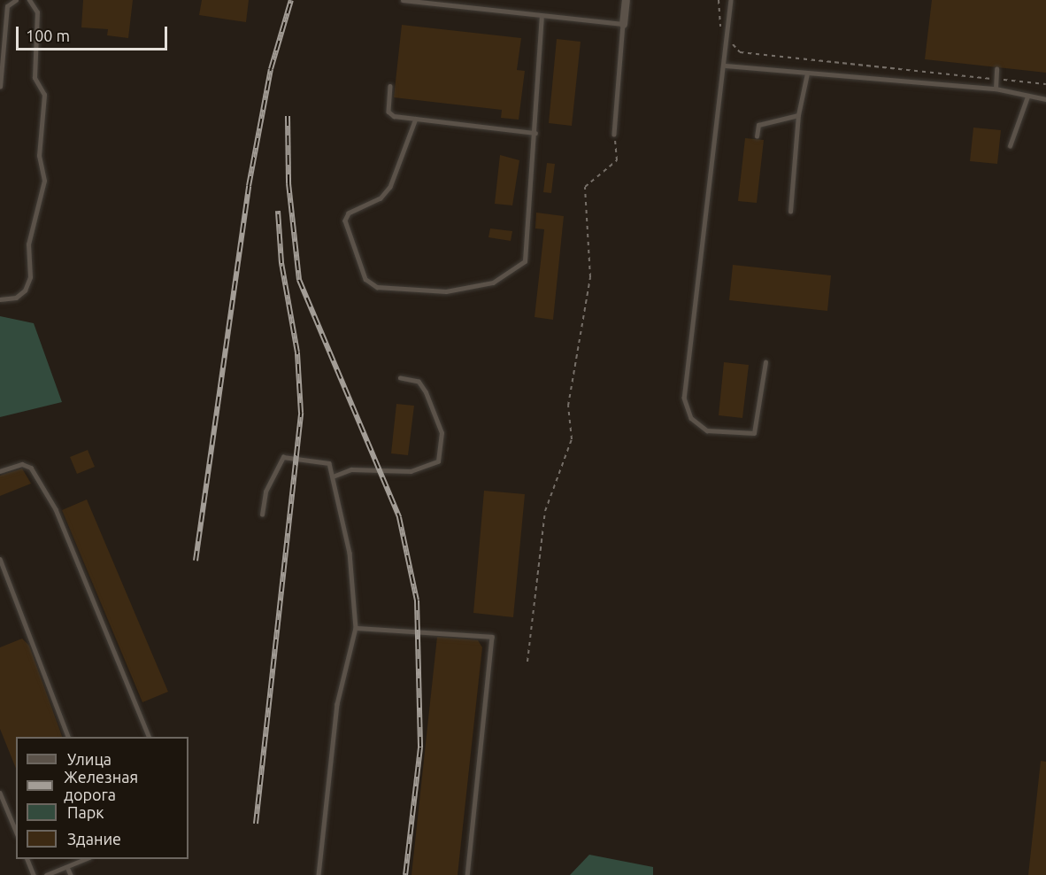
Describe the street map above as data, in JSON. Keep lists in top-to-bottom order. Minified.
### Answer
{"legend":["Улица","Железная дорога","Парк","Здание"],"scale_bar":"100 m"}
